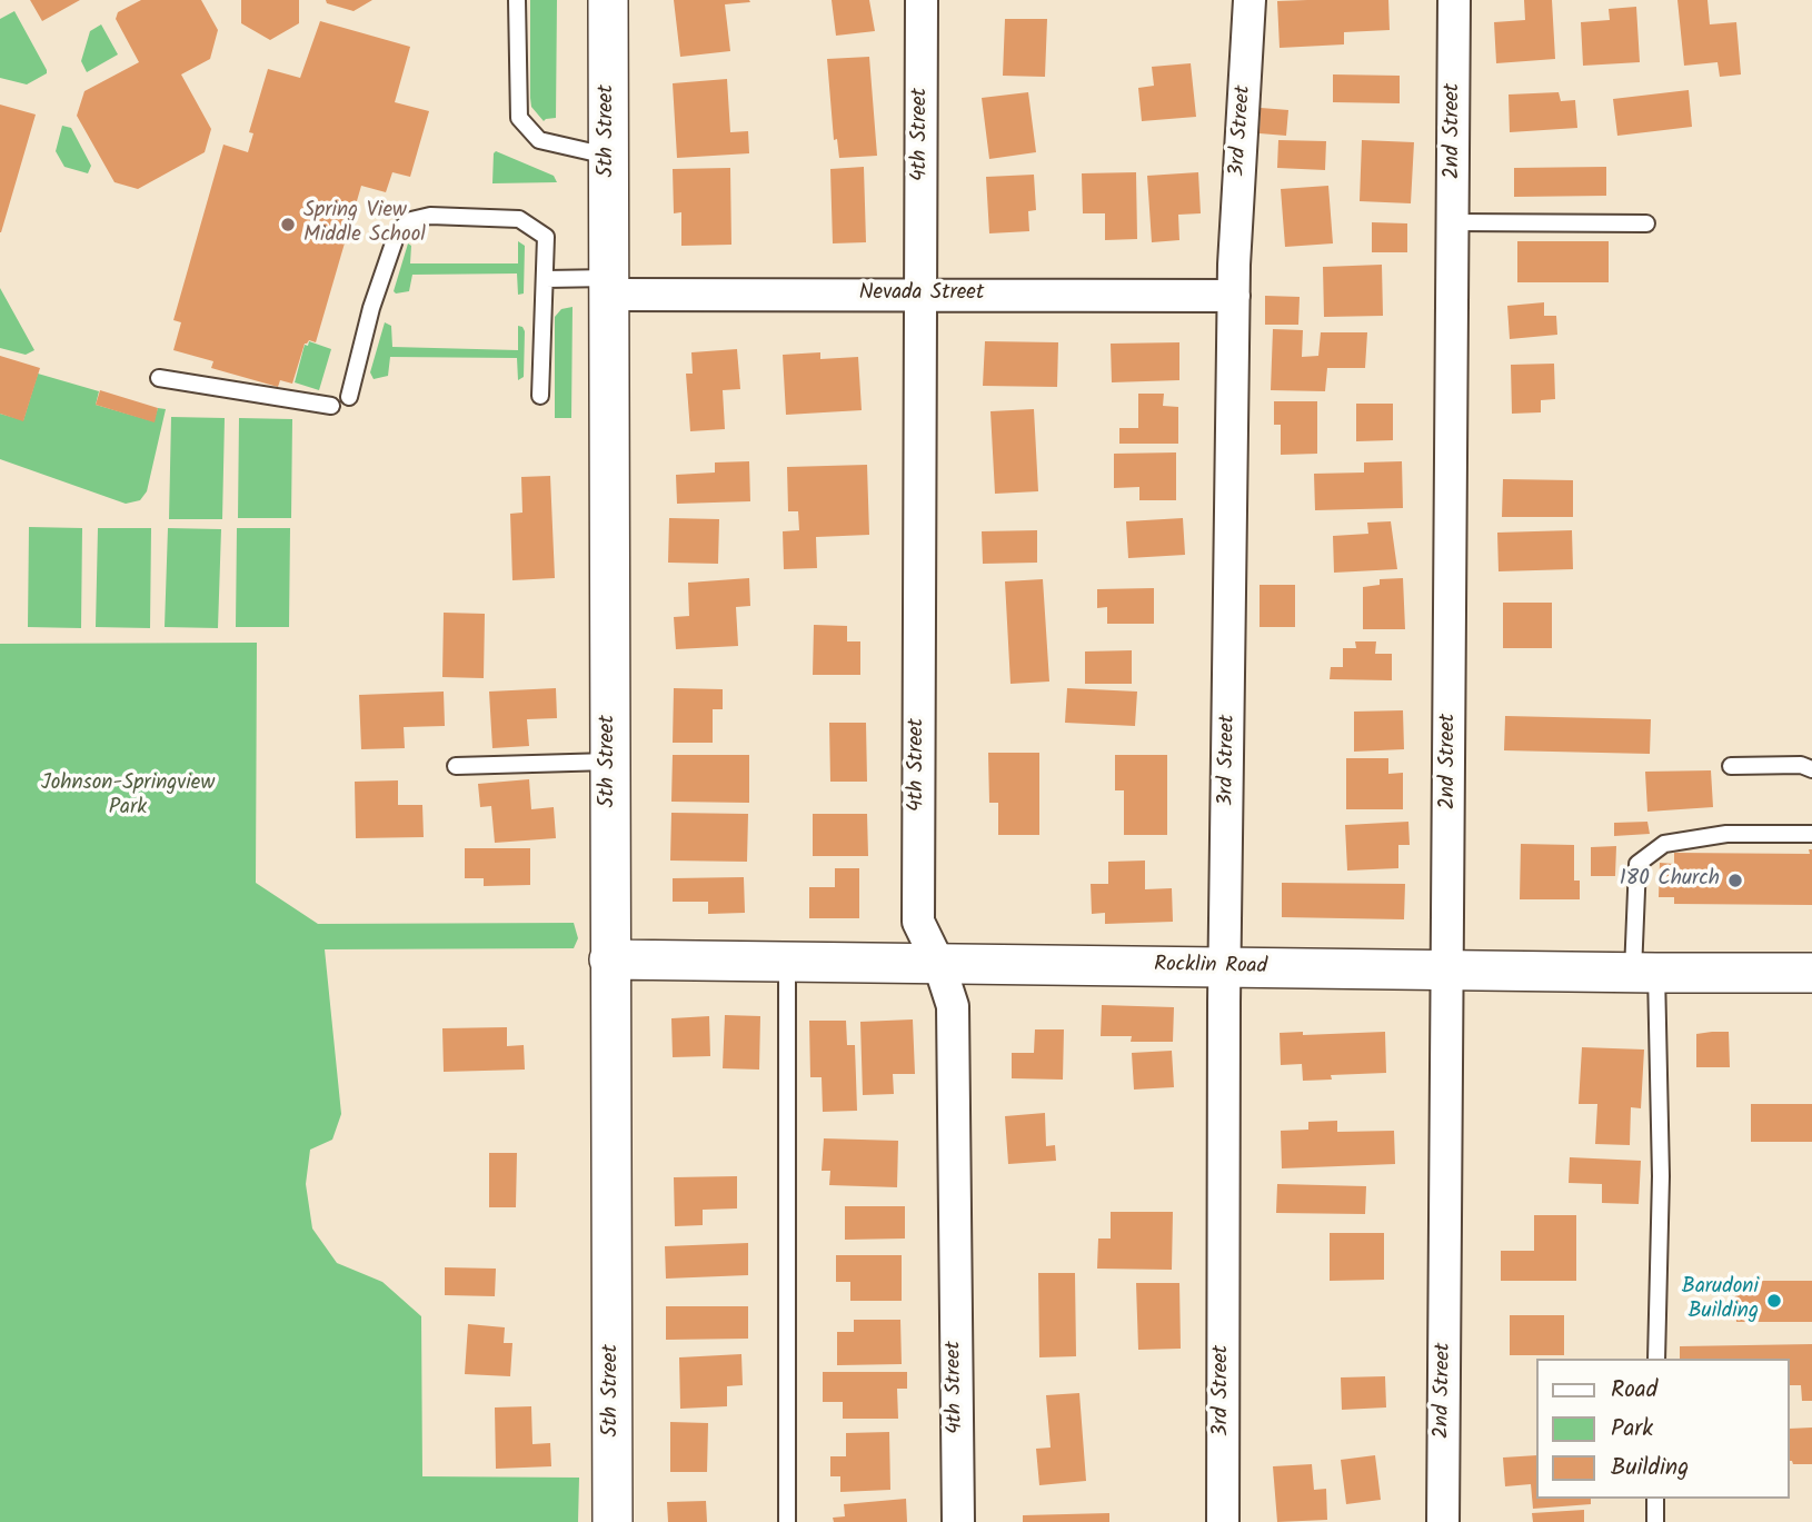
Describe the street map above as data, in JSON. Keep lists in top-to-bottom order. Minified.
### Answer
{"streets":{"street":["5th Street","3rd Street","2nd Street","4th Street","Nevada Street","Rocklin Road"]},"crossings":[["5th Street","Nevada Street"],["5th Street","Rocklin Road"],["3rd Street","Nevada Street"],["3rd Street","Rocklin Road"],["2nd Street","Rocklin Road"],["4th Street","Nevada Street"],["4th Street","Rocklin Road"]],"parks":["Johnson-Springview Park"],"places":["Spring View Middle School","180 Church","Barudoni Building"],"legend":["Road","Park","Building"]}
